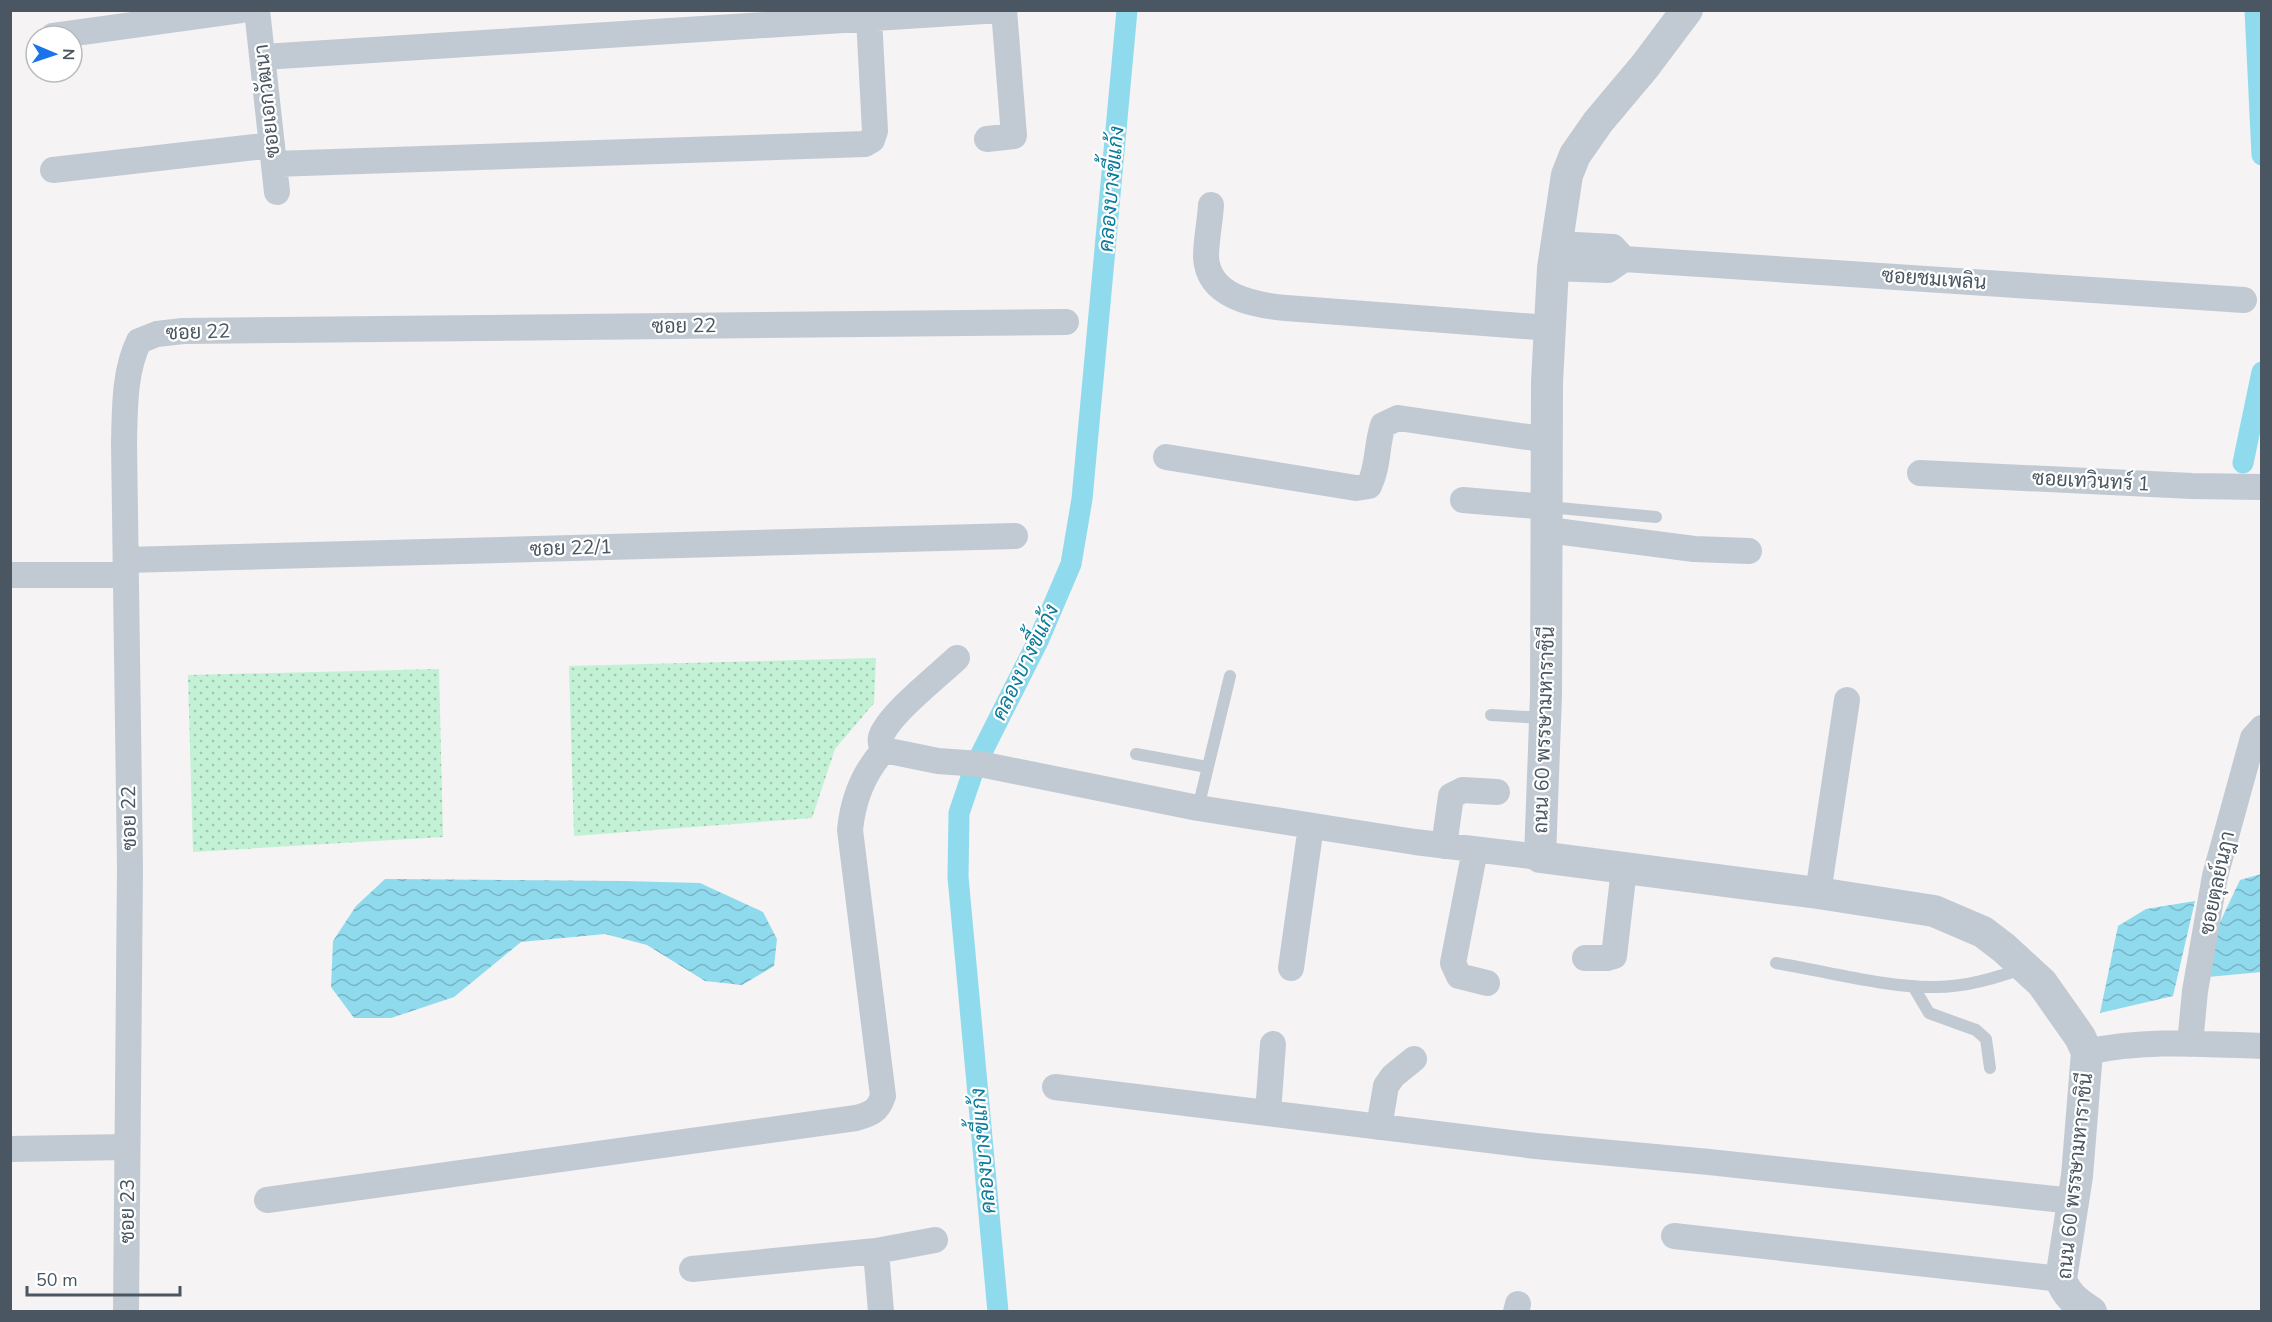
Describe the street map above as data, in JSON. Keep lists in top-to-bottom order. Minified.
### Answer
{"streets":{"street":["ซอยเอกวัฒนา","ซอยชมเพลิน","ซอย 22","ซอยเทวินทร์ 1","ซอย 22/1","ถนน 60 พรรษามหาราชินี","ซอยตุลย์นฎา","ซอย 23"]},"crossings":[["ซอยชมเพลิน","ถนน 60 พรรษามหาราชินี"],["ซอย 22","ซอย 22/1"],["ซอย 22","ซอย 23"]],"water":["คลองบางขี้แก้ง"],"scale_bar":"50 m","north":"right"}
